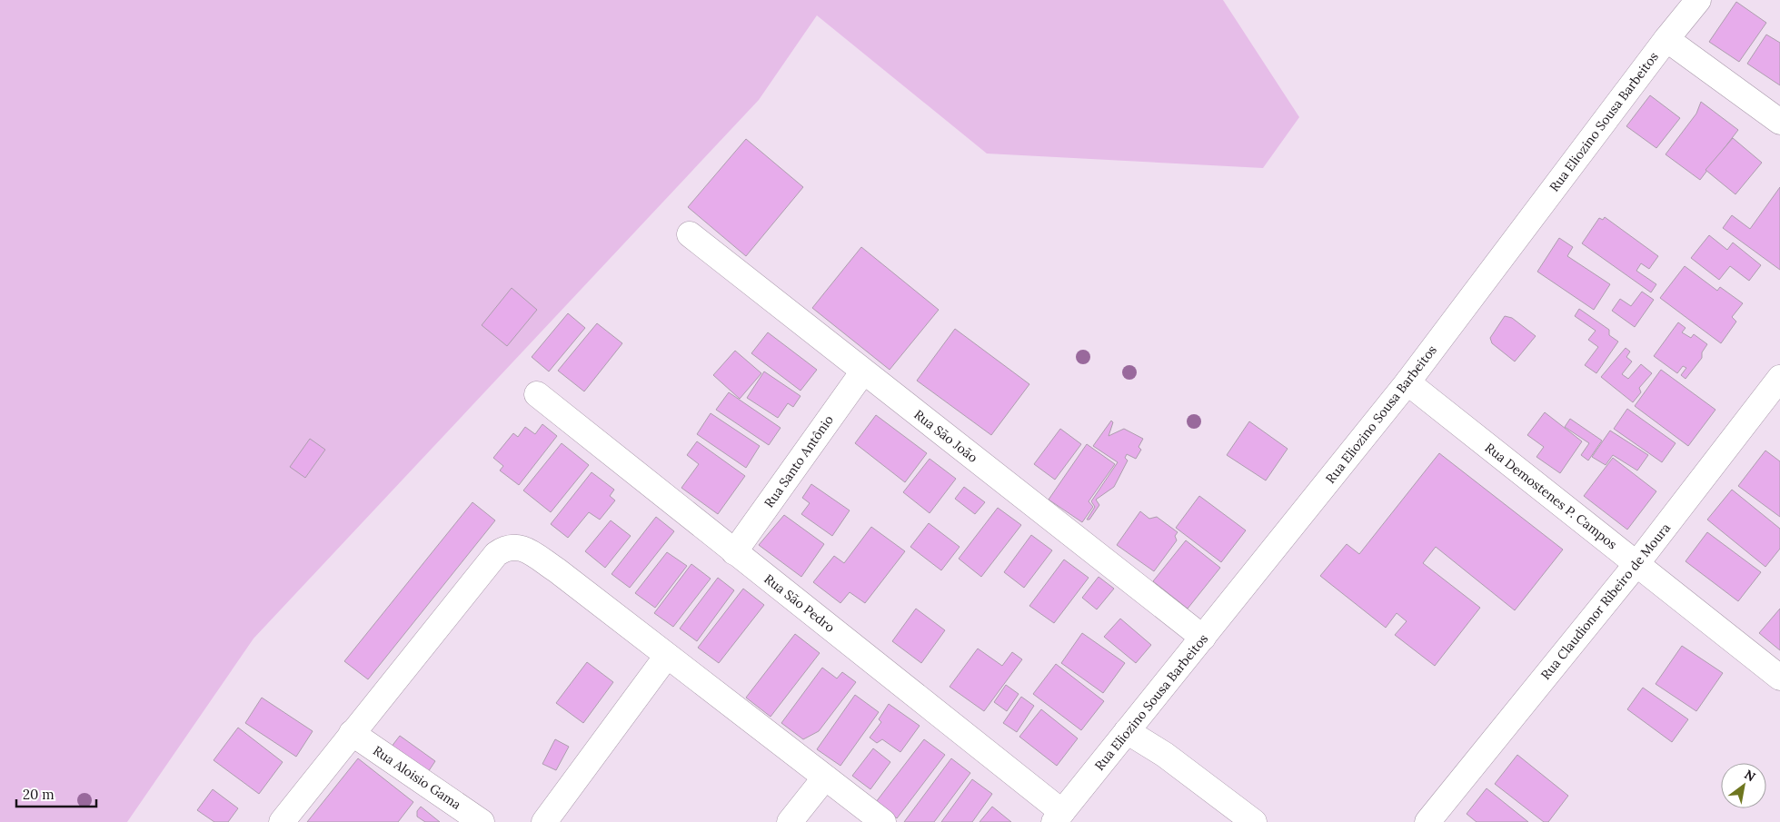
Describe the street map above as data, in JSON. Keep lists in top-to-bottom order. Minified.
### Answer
{"streets":{"street":["Rua Eliozino Sousa Barbeitos","Rua São João","Rua Santo Antônio","Rua Demostenes P. Campos","Rua Claudionor Ribeiro de Moura","Rua São Pedro","Rua Aloisio Gama"]},"crossings":[["Rua Eliozino Sousa Barbeitos","Rua São João"],["Rua Eliozino Sousa Barbeitos","Rua Demostenes P. Campos"],["Rua Eliozino Sousa Barbeitos","Rua São Pedro"],["Rua São João","Rua Santo Antônio"],["Rua Santo Antônio","Rua São Pedro"],["Rua Demostenes P. Campos","Rua Claudionor Ribeiro de Moura"]],"scale_bar":"20 m","north":"top right"}
